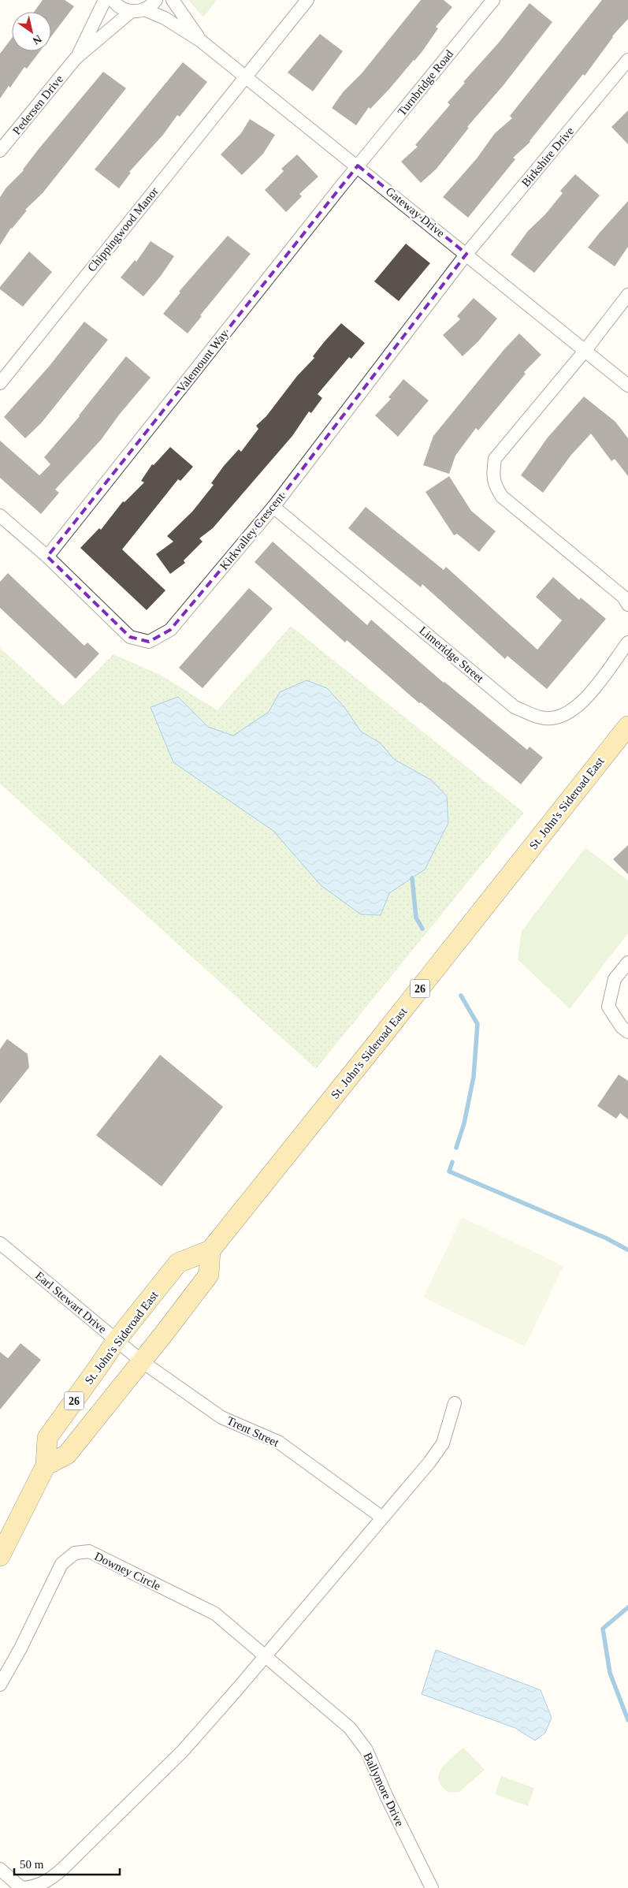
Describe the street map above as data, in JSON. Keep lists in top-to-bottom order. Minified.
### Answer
{"streets":{"main road":["St. John's Sideroad East","26"],"street":["Turnbridge Road","Pedersen Drive","Birkshire Drive","Gateway Drive","Chippingwood Manor","Valemount Way","Kirkvalley Crescent","Limeridge Street","Earl Stewart Drive","Trent Street","Downey Circle","Ballymore Drive"]},"crossings":[["Turnbridge Road","Gateway Drive"],["Turnbridge Road","Valemount Way"],["Pedersen Drive","Gateway Drive"],["Birkshire Drive","Gateway Drive"],["Birkshire Drive","Kirkvalley Crescent"],["Gateway Drive","Chippingwood Manor"],["Gateway Drive","Valemount Way"],["Gateway Drive","Kirkvalley Crescent"],["Valemount Way","Kirkvalley Crescent"],["Kirkvalley Crescent","Limeridge Street"],["St. John's Sideroad East","26"],["St. John's Sideroad East","Earl Stewart Drive"],["26","Earl Stewart Drive"],["26","Trent Street"],["Earl Stewart Drive","Trent Street"],["Downey Circle","Ballymore Drive"]],"scale_bar":"50 m","north":"bottom right"}
